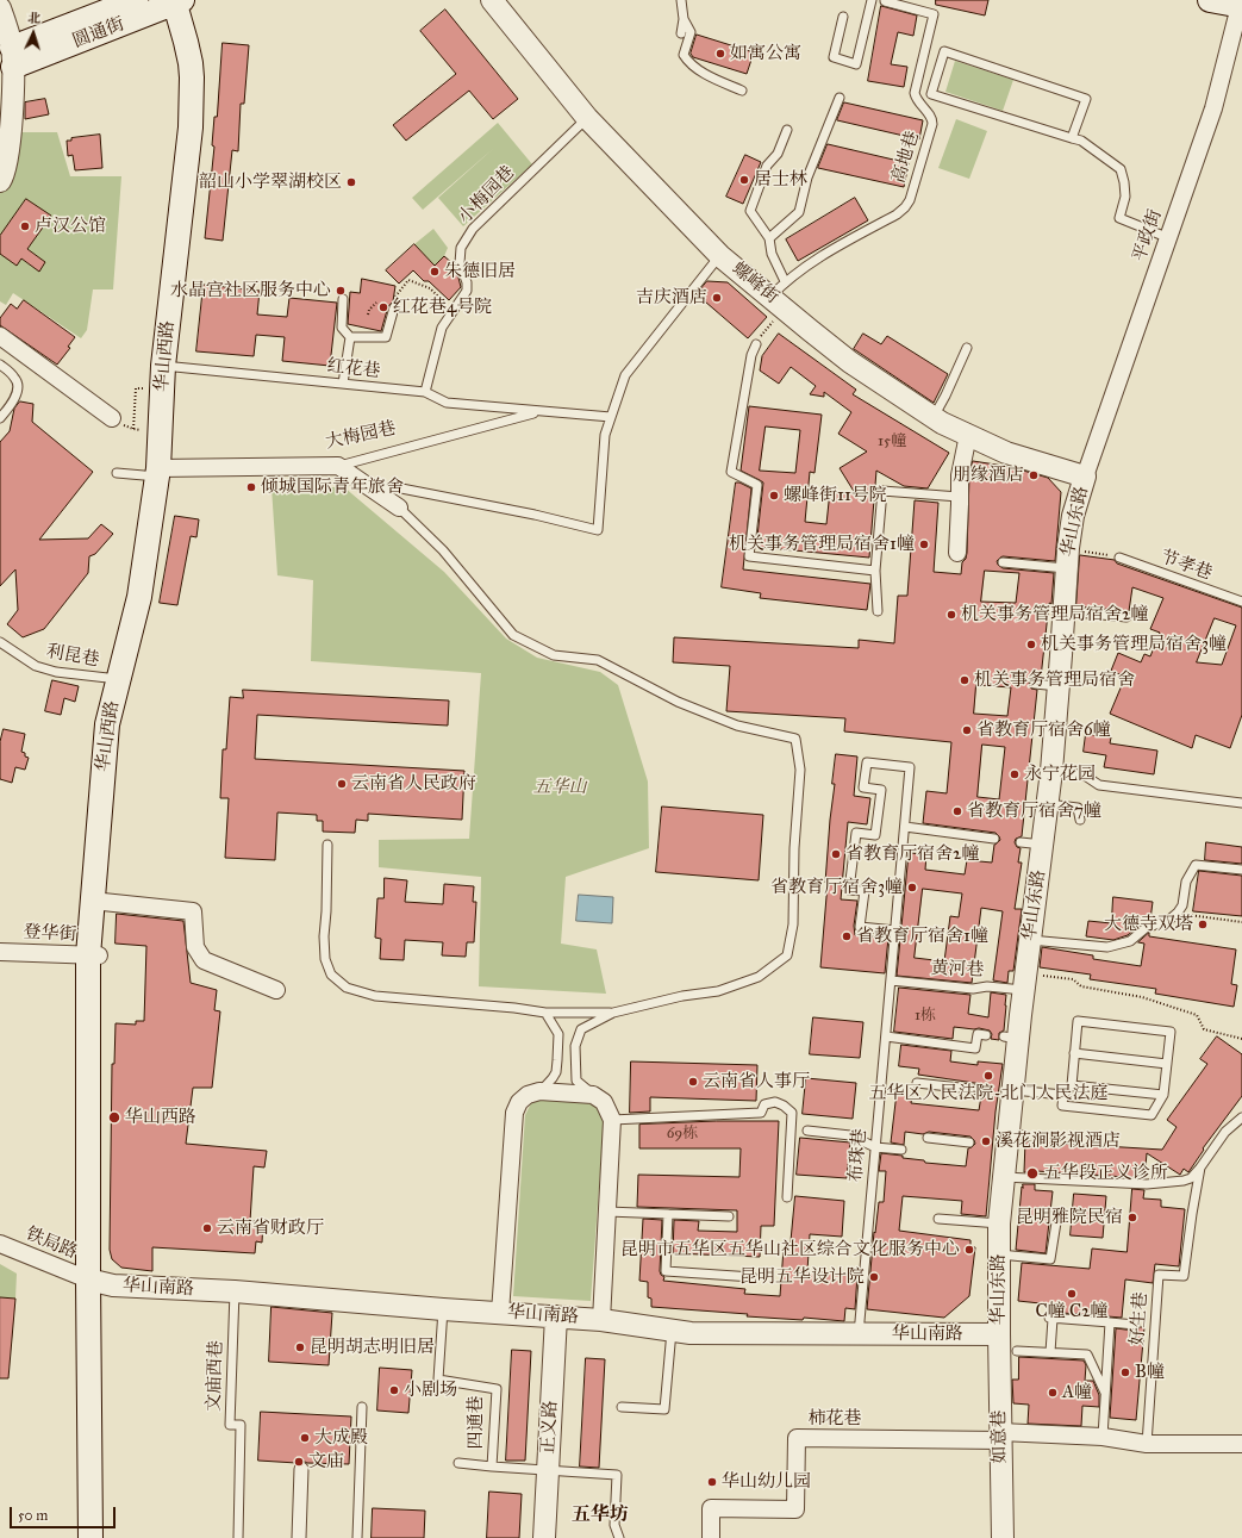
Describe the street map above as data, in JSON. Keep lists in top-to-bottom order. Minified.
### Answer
{"streets":{"main road":["圆通街","华山西路"],"street":["平政街","螺峰街","大梅园巷","华山东路","登华街","铁局路","华山南路","柿花巷","正义路","如意巷"],"lane":["高地巷","小梅园巷","红花巷","节孝巷","利昆巷","黄河巷","布珠巷","好生巷","文庙西巷","四通巷"]},"crossings":[["圆通街","华山西路"],["高地巷","螺峰街"],["小梅园巷","螺峰街"],["小梅园巷","红花巷"],["平政街","螺峰街"],["平政街","华山东路"],["螺峰街","华山东路"],["华山西路","红花巷"],["华山西路","大梅园巷"],["华山西路","利昆巷"],["华山西路","登华街"],["华山西路","铁局路"],["华山西路","华山南路"],["红花巷","大梅园巷"],["华山东路","黄河巷"],["华山东路","华山南路"],["华山东路","如意巷"],["黄河巷","布珠巷"],["布珠巷","华山南路"],["铁局路","华山南路"],["华山南路","文庙西巷"],["华山南路","四通巷"],["华山南路","正义路"],["华山南路","如意巷"],["好生巷","柿花巷"],["柿花巷","如意巷"],["四通巷","正义路"]],"districts":["五华坊"],"parks":["五华山"],"places":["如寓公寓","居士林","韶山小学翠湖校区","卢汉公馆","朱德旧居","水晶宫社区服务中心","吉庆酒店","红花巷4号院","朋缘酒店","倾城国际青年旅舍","螺峰街11号院","机关事务管理局宿舍1幢","机关事务管理局宿舍2幢","机关事务管理局宿舍3幢","机关事务管理局宿舍","省教育厅宿舍6幢","永宁花园","云南省人民政府","省教育厅宿舍7幢","省教育厅宿舍2幢","省教育厅宿舍3幢","大德寺双塔","省教育厅宿舍1幢","五华区人民法院-北门人民法庭","云南省人事厅","华山西路","溪花涧影视酒店","五华段正义诊所","昆明雅院民宿","云南省财政厅","昆明市五华区五华山社区综合文化服务中心","昆明五华设计院","C幢 C2幢","昆明胡志明旧居","B幢","小剧场","A幢","大成殿","文庙","华山幼儿园"],"house_numbers":["15幢","1栋","69栋"],"scale_bar":"50 m","north":"top"}
